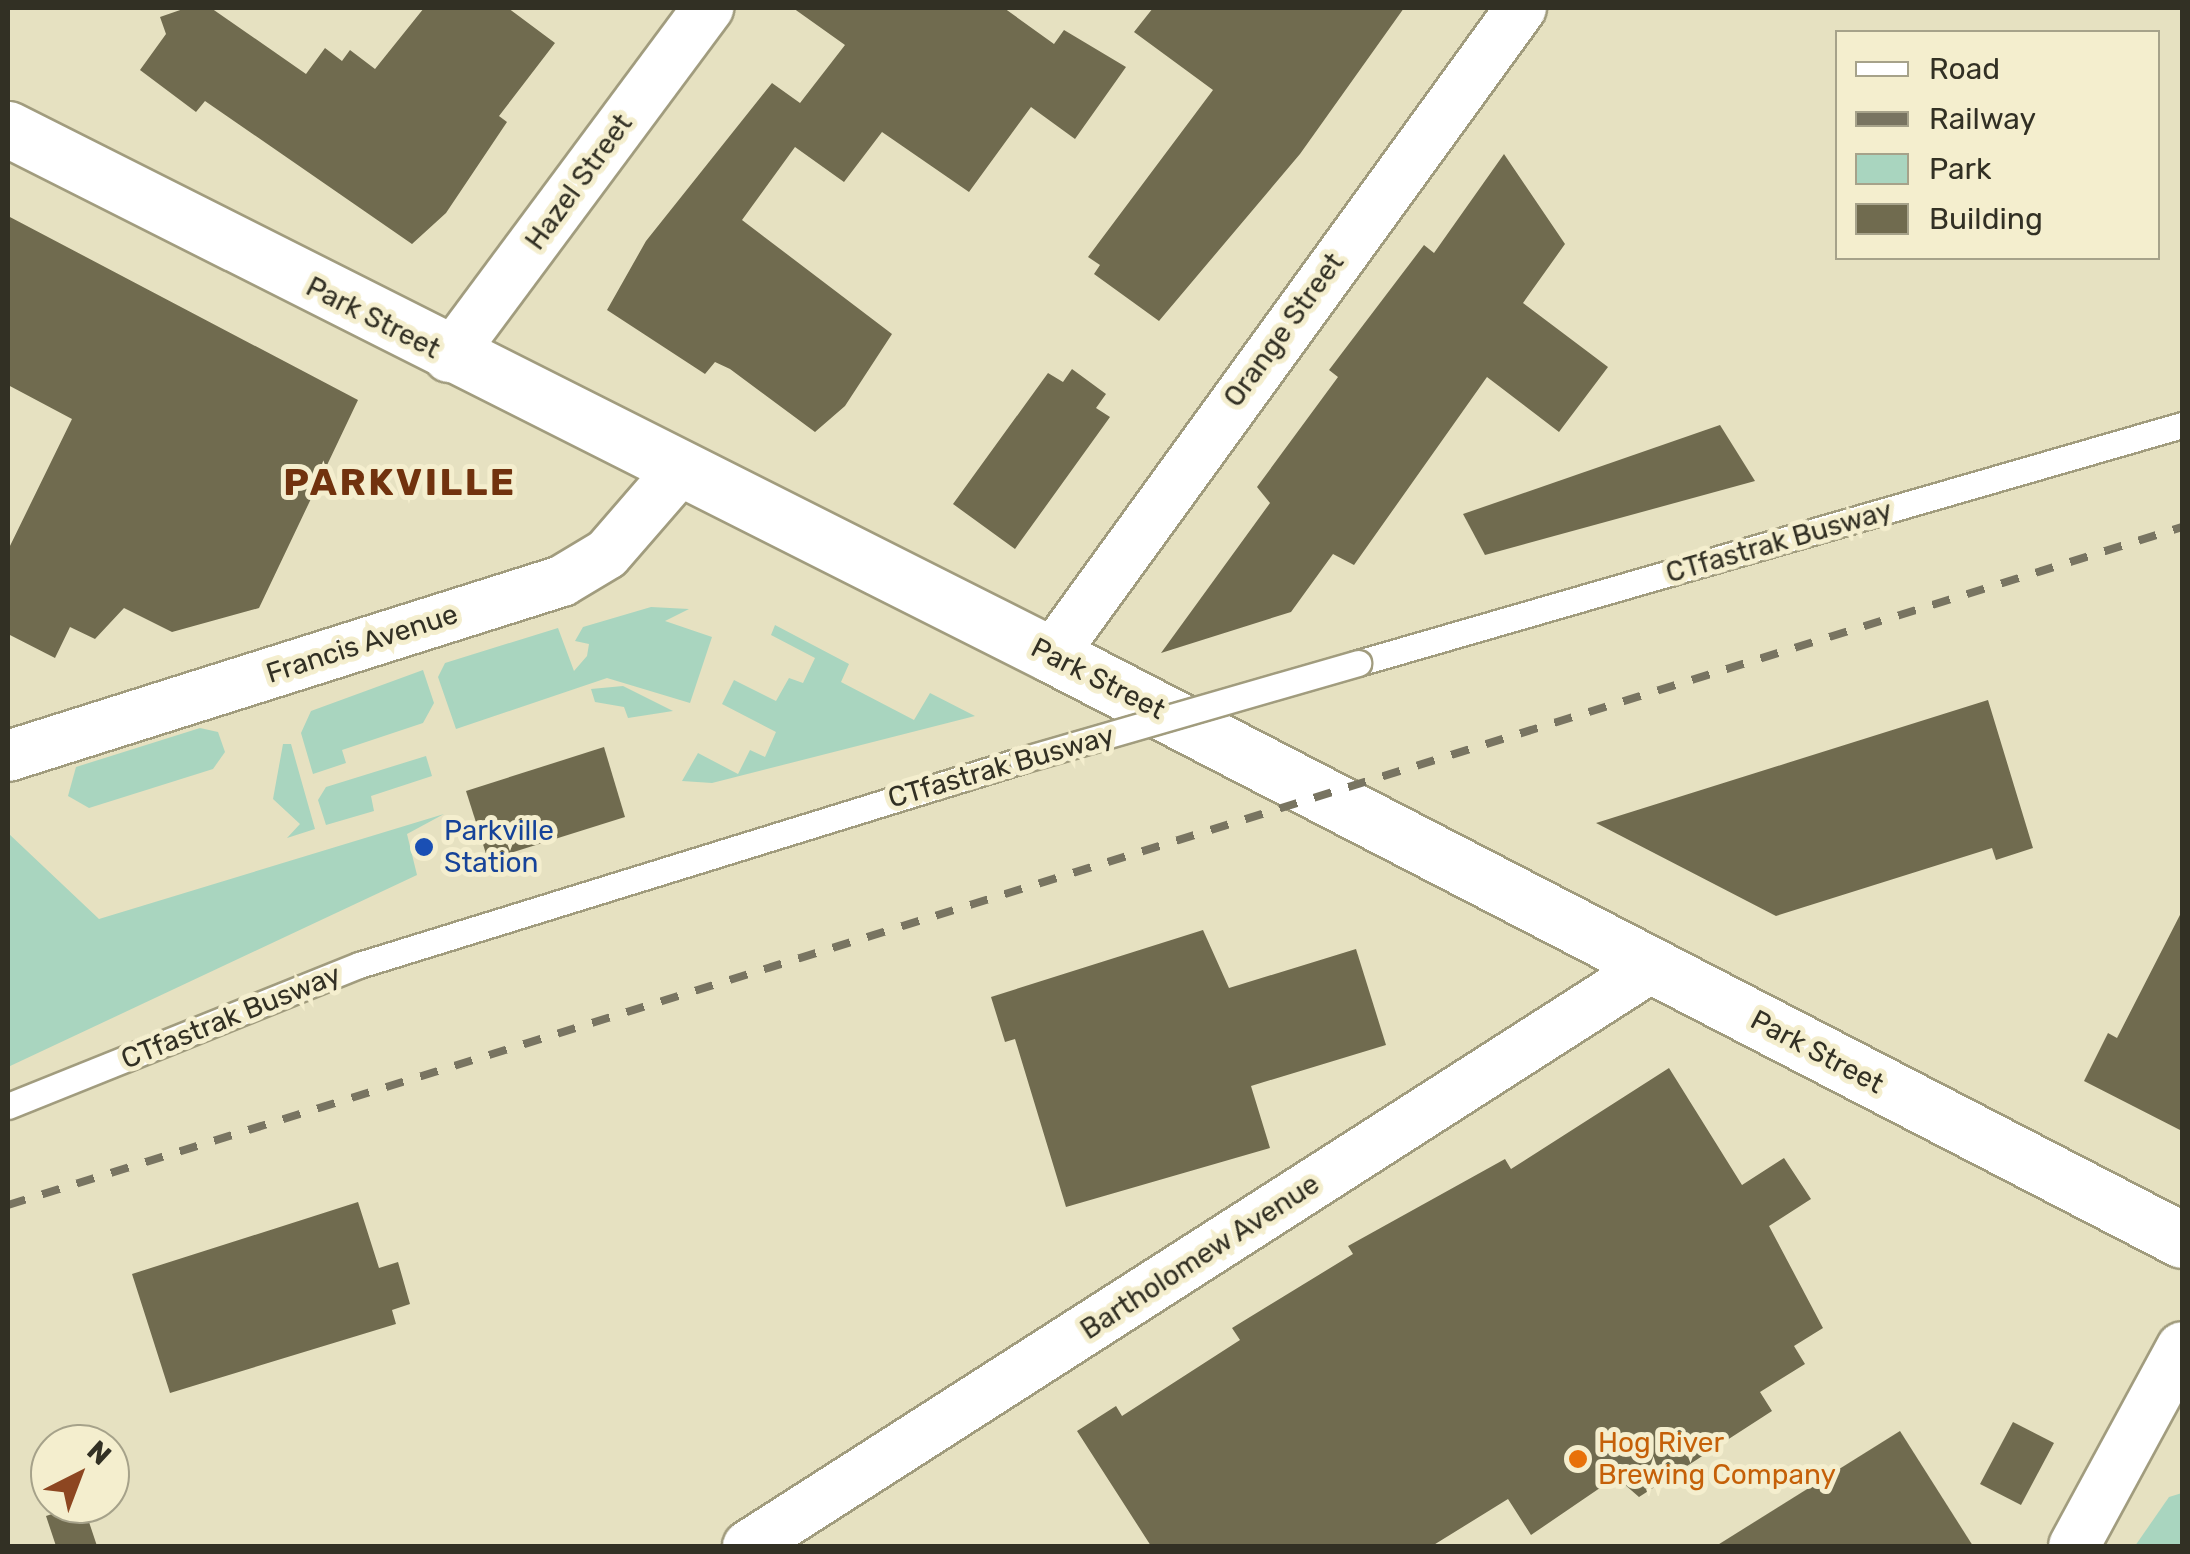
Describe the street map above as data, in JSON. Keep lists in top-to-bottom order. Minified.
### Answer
{"streets":{"main road":["Park Street"],"street":["Hazel Street","Orange Street","Francis Avenue","Bartholomew Avenue"],"lane":["CTfastrak Busway"]},"crossings":[["Hazel Street","Park Street"],["Park Street","Orange Street"],["Park Street","Francis Avenue"],["Park Street","Bartholomew Avenue"]],"districts":["PARKVILLE"],"places":["Parkville Station","Hog River Brewing Company"],"legend":["Road","Railway","Park","Building"],"north":"top right"}
